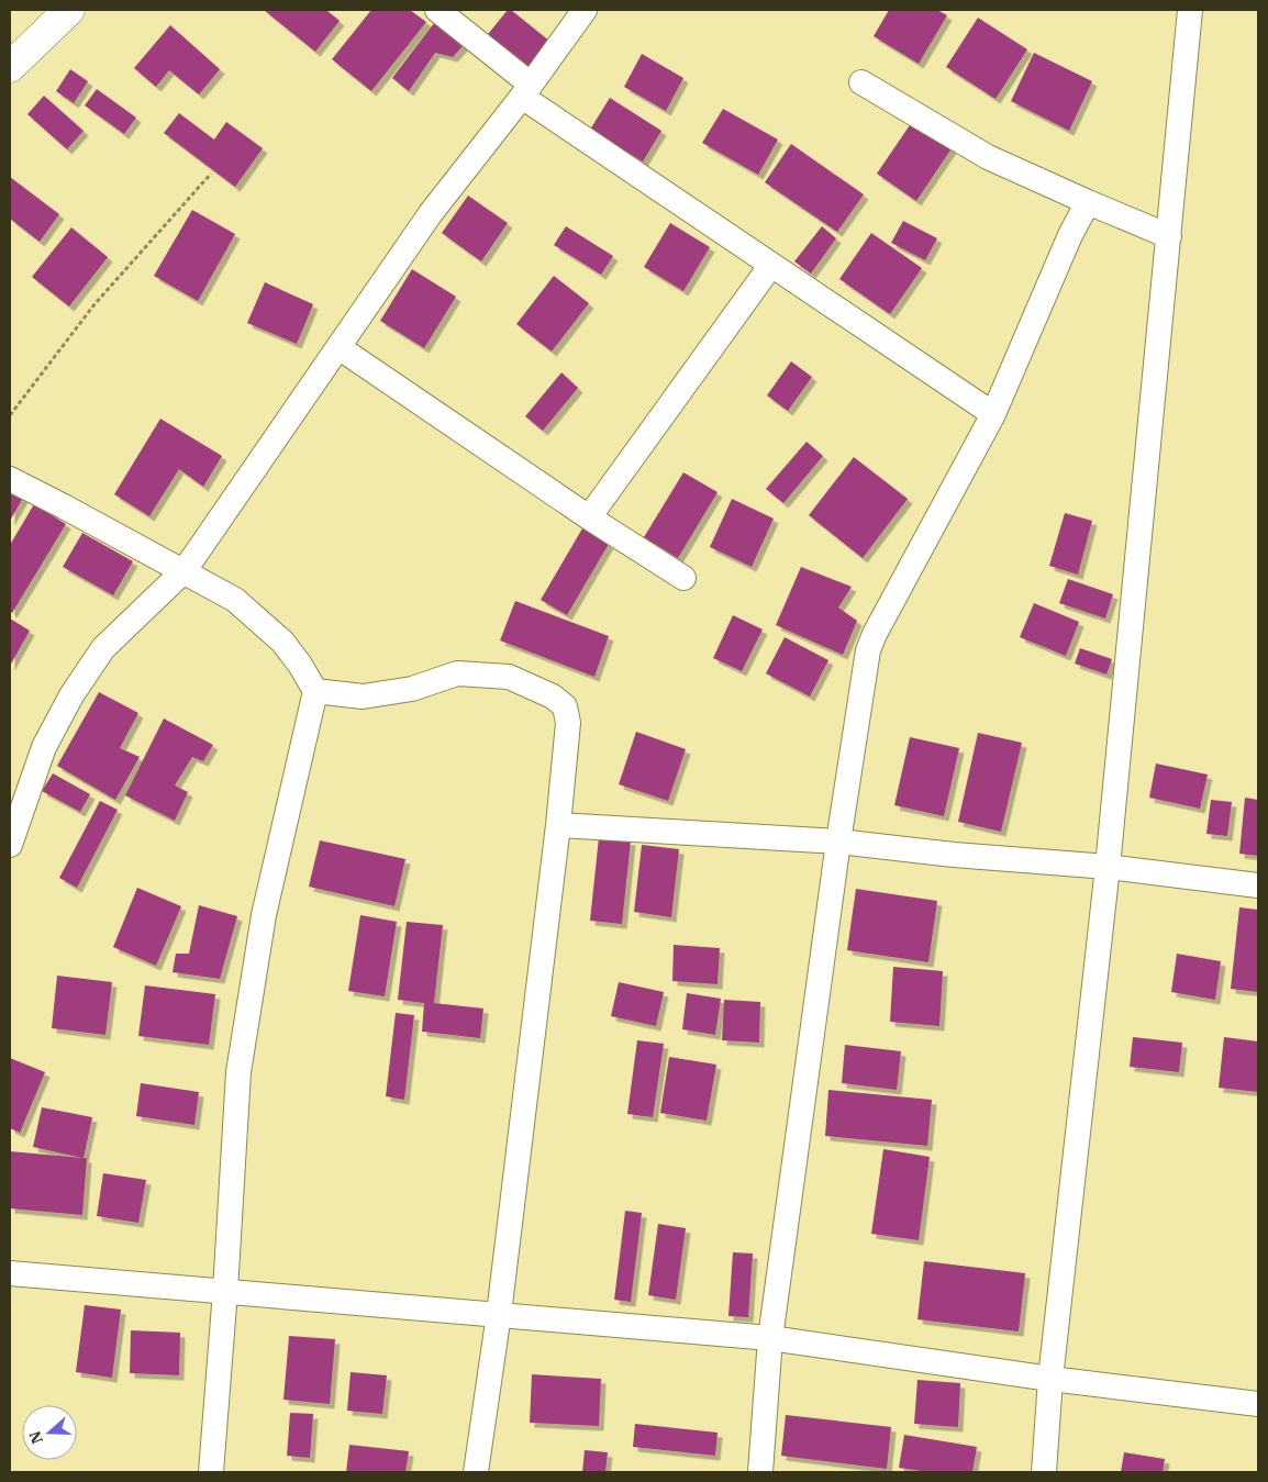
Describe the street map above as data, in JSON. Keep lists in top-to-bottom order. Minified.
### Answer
{"north":"left"}
